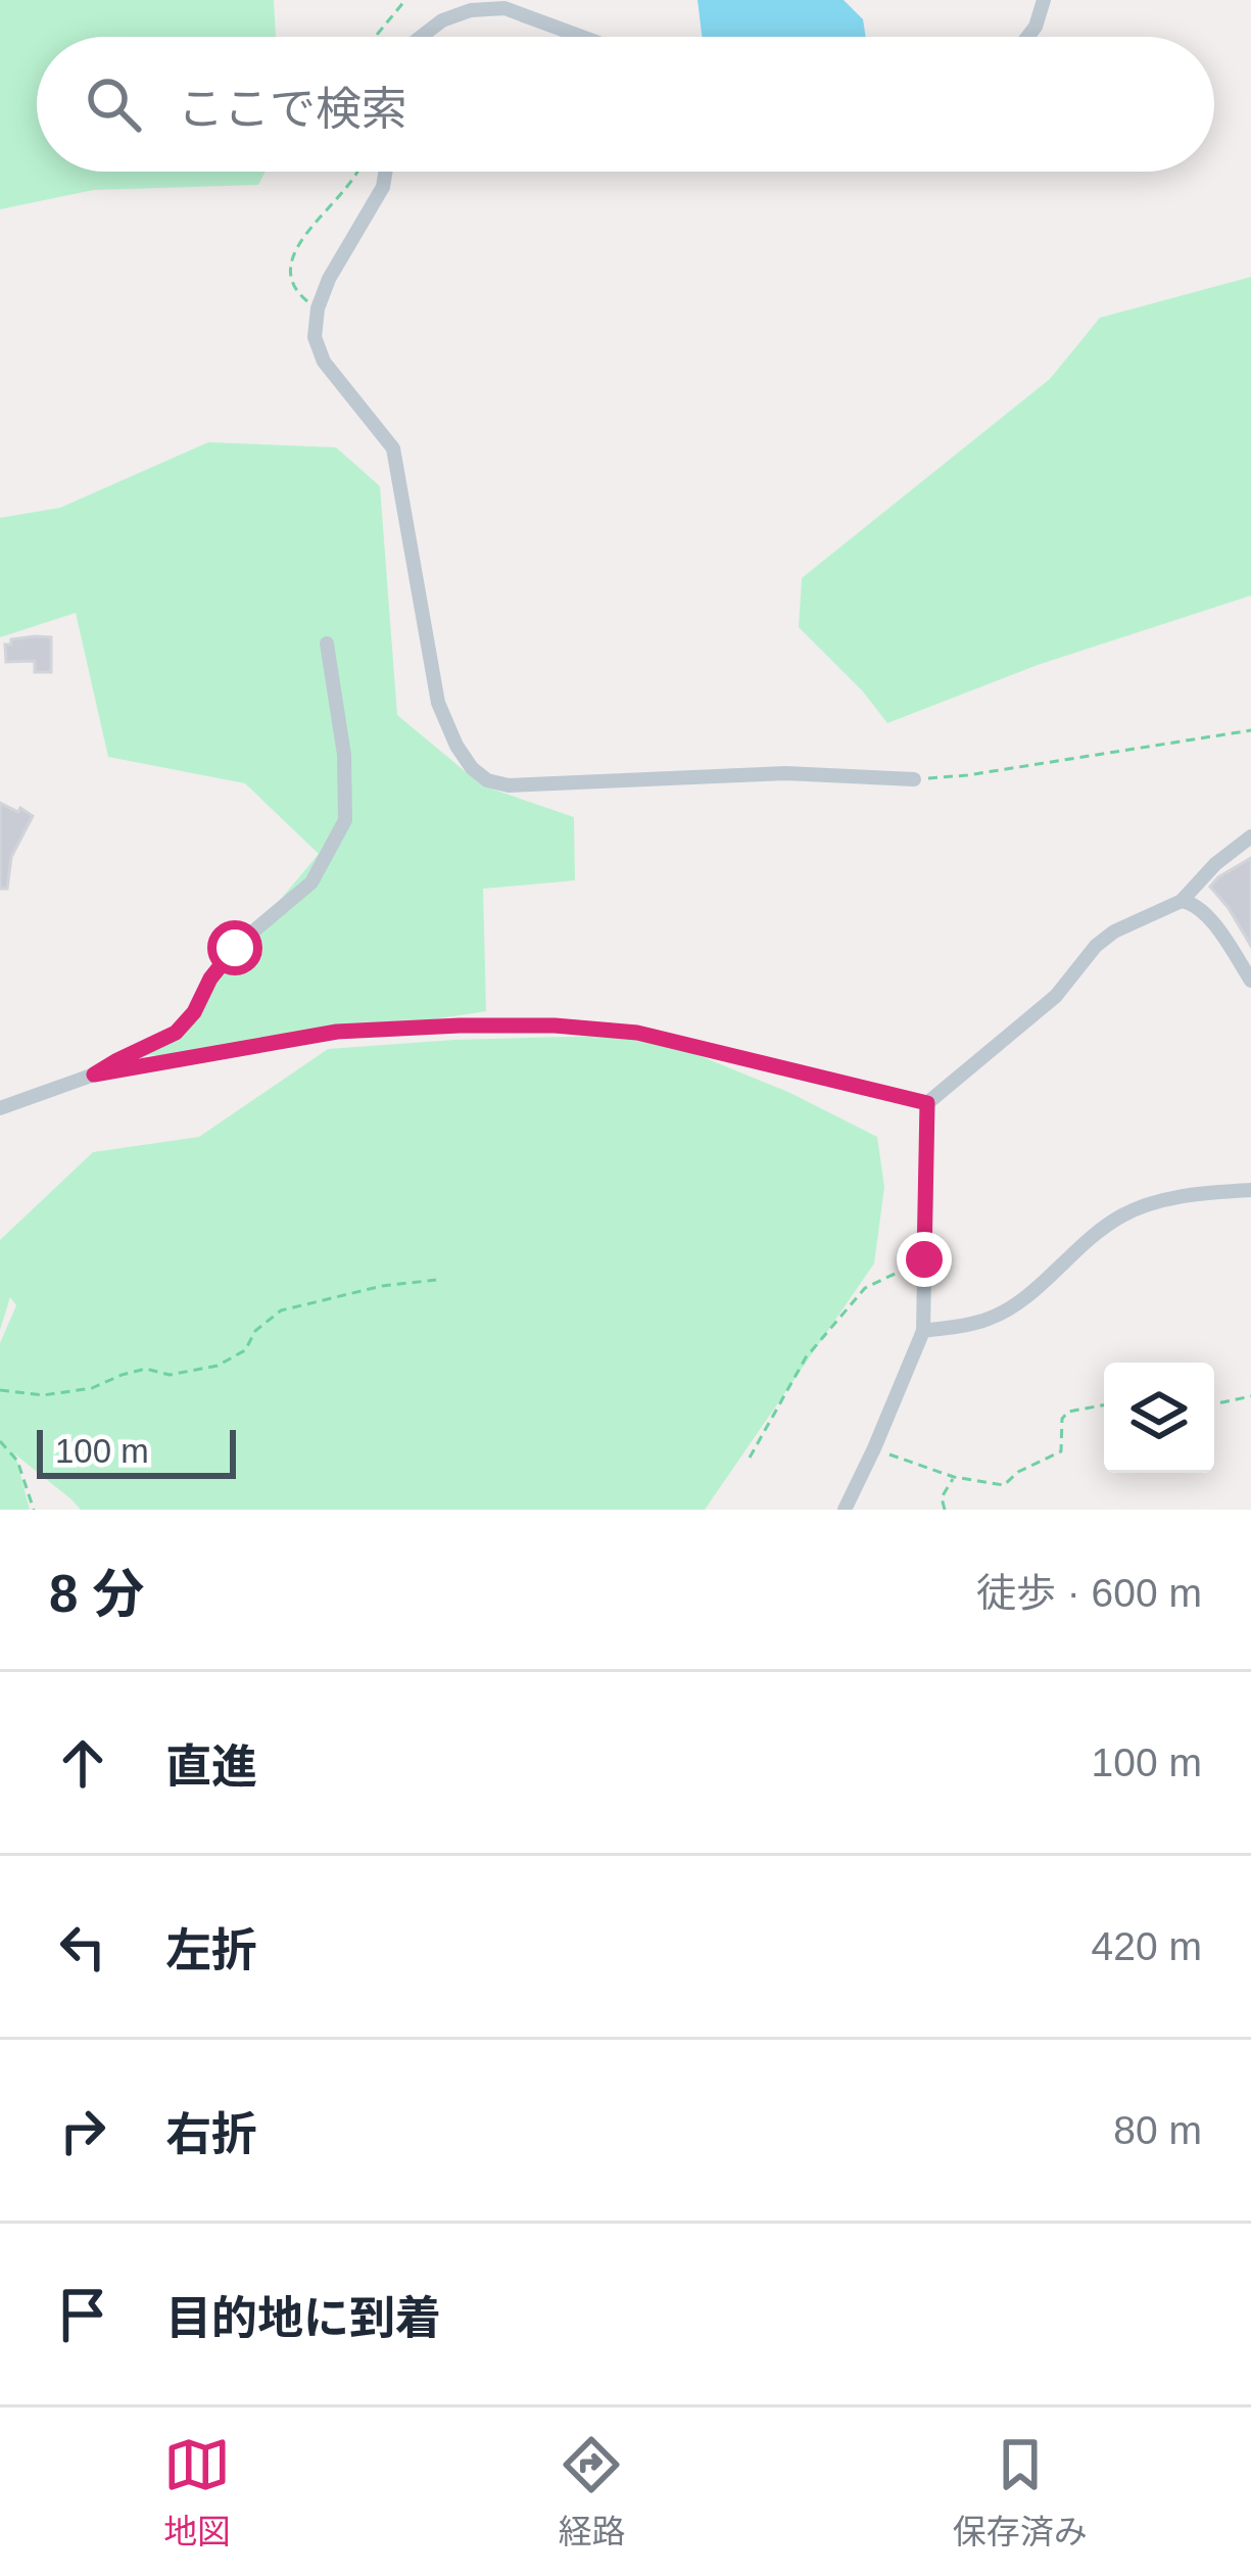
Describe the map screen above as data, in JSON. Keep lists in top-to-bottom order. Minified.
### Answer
{"scale_bar":"100 m","page":{"search":"ここで検索","scale":"100 m","heading":["8 分","徒歩 · 600 m"],"list":[["直進","100 m"],["左折","420 m"],["右折","80 m"],"目的地に到着"],"nav":["地図","経路","保存済み"]}}
